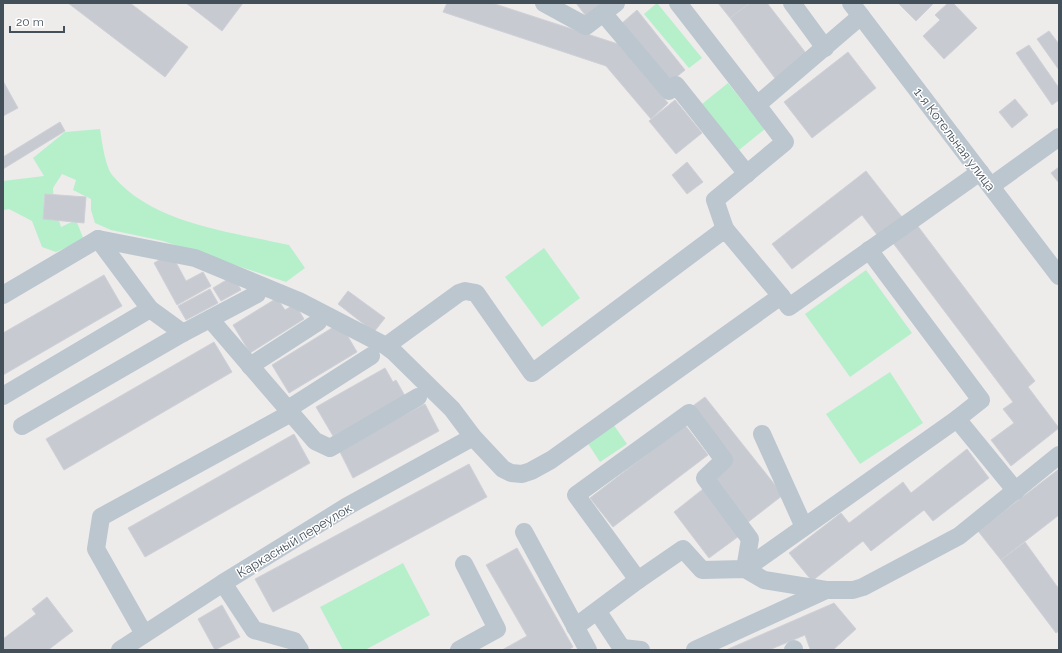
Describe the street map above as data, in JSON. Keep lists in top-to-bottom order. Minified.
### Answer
{"streets":{"street":["1-я Котельная улица","Каркасный переулок"]},"scale_bar":"20 m"}
